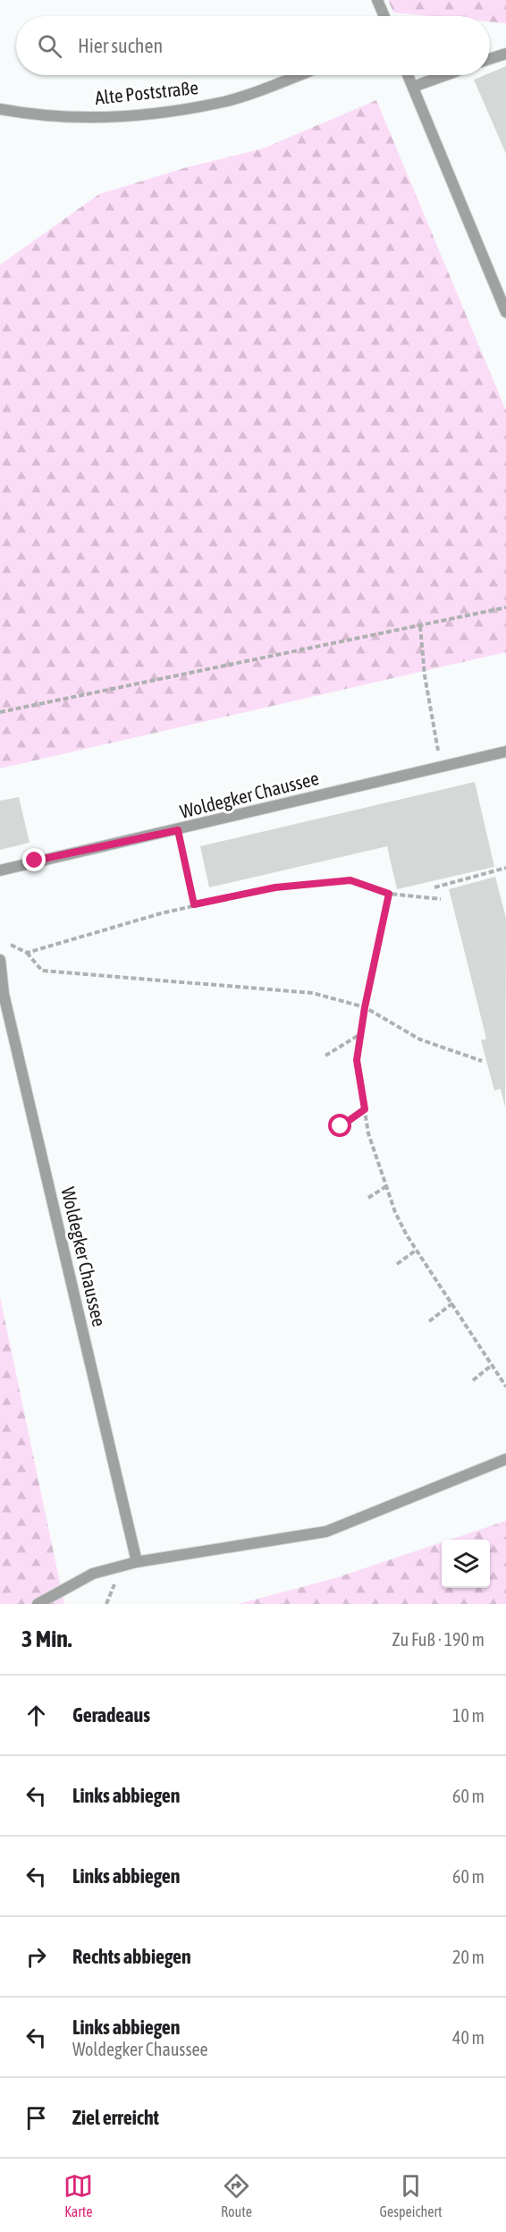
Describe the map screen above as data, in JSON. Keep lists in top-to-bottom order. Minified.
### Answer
{"streets":{"lane":["Alte Poststraße","Woldegker Chaussee"]},"page":{"search":"Hier suchen","heading":["3 Min.","Zu Fuß · 190 m"],"list":[["Geradeaus","10 m"],["Links abbiegen","60 m"],["Links abbiegen","60 m"],["Rechts abbiegen","20 m"],["Links abbiegen","Woldegker Chaussee","40 m"],"Ziel erreicht"],"nav":["Karte","Route","Gespeichert"]}}
